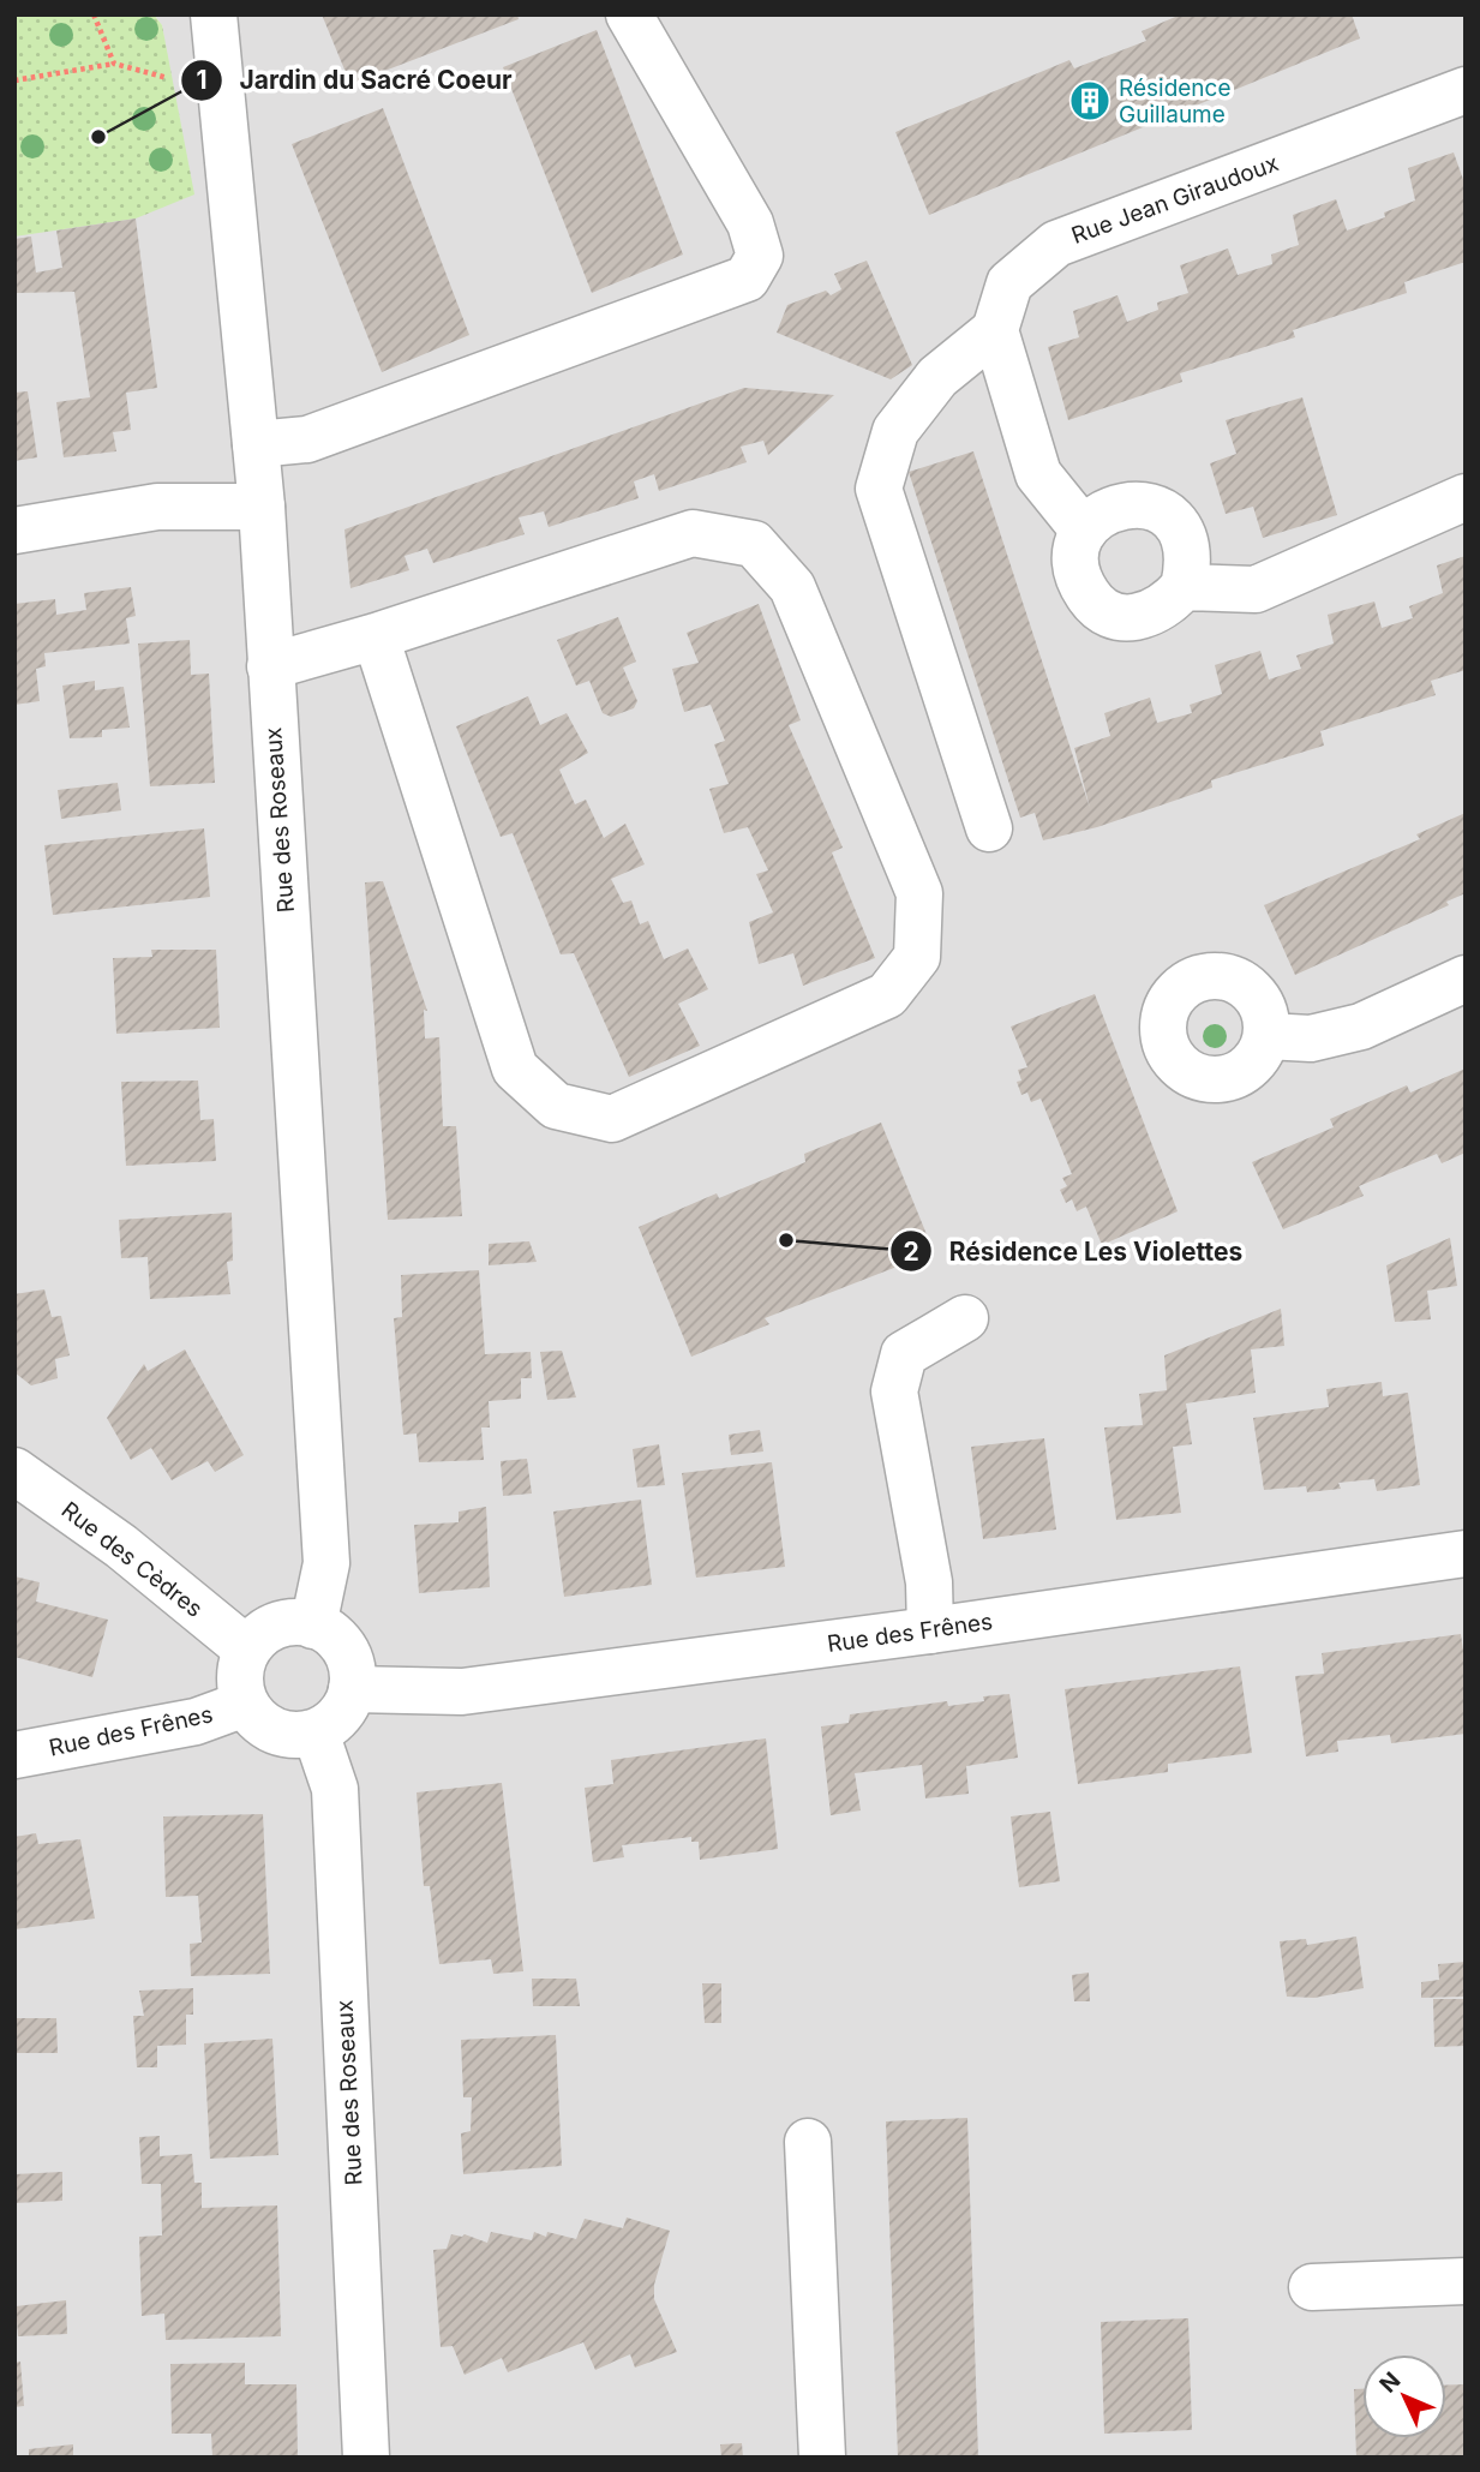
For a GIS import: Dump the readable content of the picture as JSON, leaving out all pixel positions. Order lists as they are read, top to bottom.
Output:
{
  "streets": {
    "street": [
      "Rue Jean Giraudoux",
      "Rue des Roseaux",
      "Rue des Cèdres",
      "Rue des Frênes"
    ]
  },
  "crossings": [
    ["Rue des Roseaux", "Rue des Cèdres"],
    ["Rue des Roseaux", "Rue des Frênes"],
    ["Rue des Cèdres", "Rue des Frênes"]
  ],
  "places": {
    "building": ["Résidence Guillaume"],
    "other": ["Jardin du Sacré Coeur", "Résidence Les Violettes"]
  },
  "north": "top left"
}
